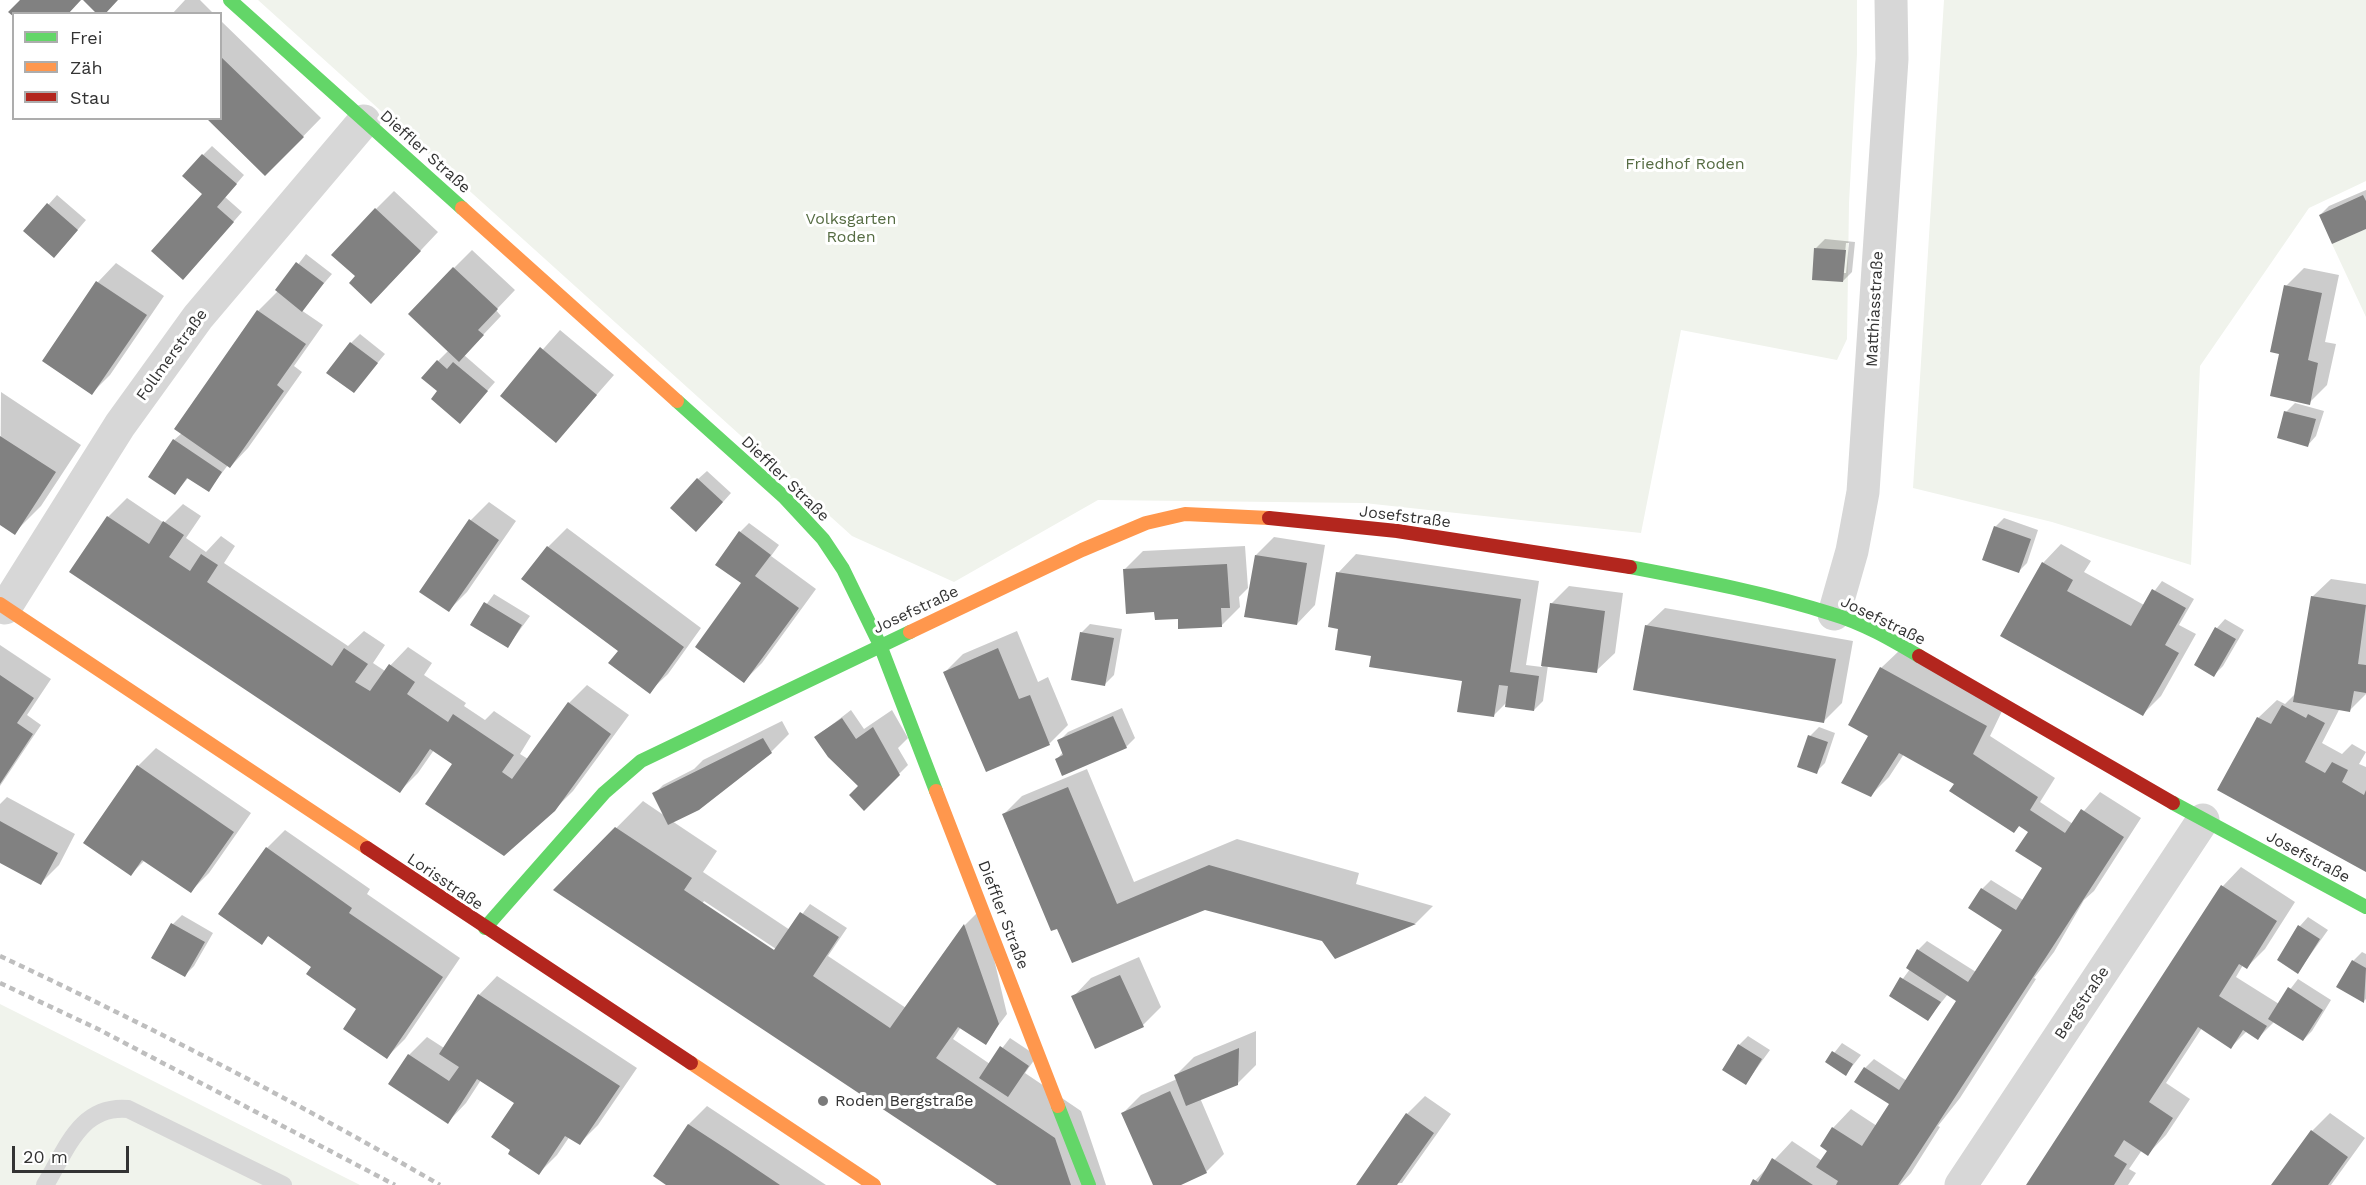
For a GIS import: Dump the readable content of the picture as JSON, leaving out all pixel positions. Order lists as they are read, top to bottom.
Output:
{
  "streets": {
    "street": [
      "Dieffler Straße",
      "Matthiasstraße",
      "Follmerstraße",
      "Josefstraße",
      "Lorisstraße",
      "Bergstraße"
    ]
  },
  "crossings": [
    ["Dieffler Straße", "Follmerstraße"],
    ["Dieffler Straße", "Josefstraße"],
    ["Matthiasstraße", "Josefstraße"],
    ["Follmerstraße", "Lorisstraße"],
    ["Josefstraße", "Lorisstraße"],
    ["Josefstraße", "Bergstraße"]
  ],
  "parks": ["Friedhof Roden", "Volksgarten Roden"],
  "places": ["Roden Bergstraße"],
  "legend": ["Frei", "Zäh", "Stau"],
  "scale_bar": "20 m"
}
